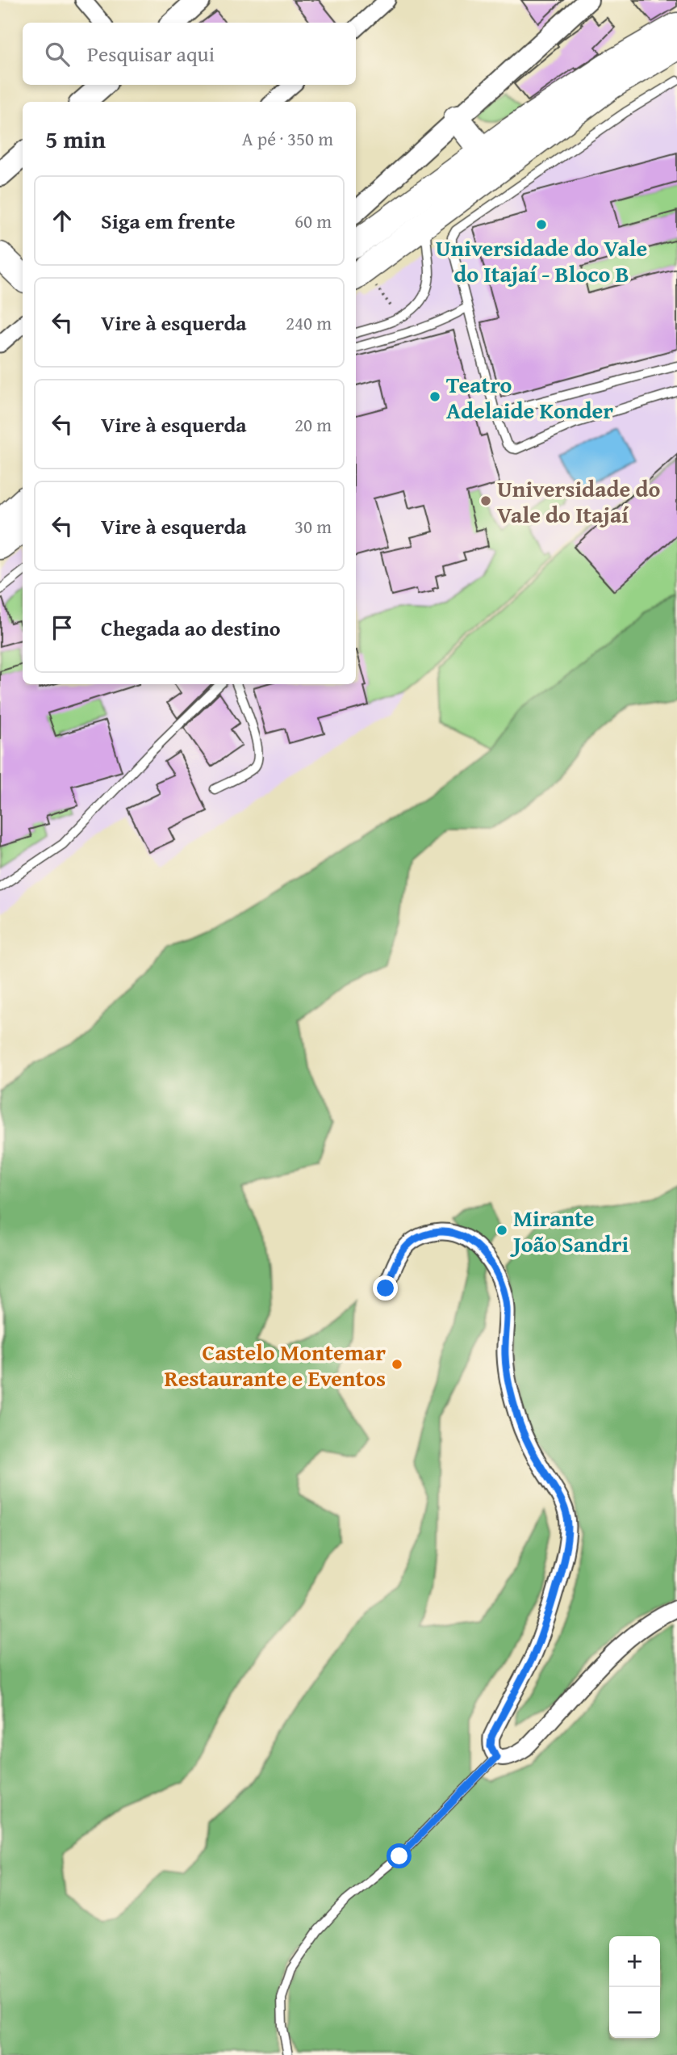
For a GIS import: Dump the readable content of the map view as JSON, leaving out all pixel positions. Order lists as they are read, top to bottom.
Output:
{
  "places": [
    "Universidade do Vale do Itajaí - Bloco B",
    "Teatro Adelaide Konder",
    "Universidade do Vale do Itajaí",
    "Mirante João Sandri",
    "Castelo Montemar Restaurante e Eventos"
  ],
  "page": {
    "search": "Pesquisar aqui",
    "heading": ["5 min", "A pé · 350 m"],
    "list": [
      ["Siga em frente", "60 m"],
      ["Vire à esquerda", "240 m"],
      ["Vire à esquerda", "20 m"],
      ["Vire à esquerda", "30 m"],
      "Chegada ao destino"
    ],
    "map_buttons": ["+", "−"]
  }
}
